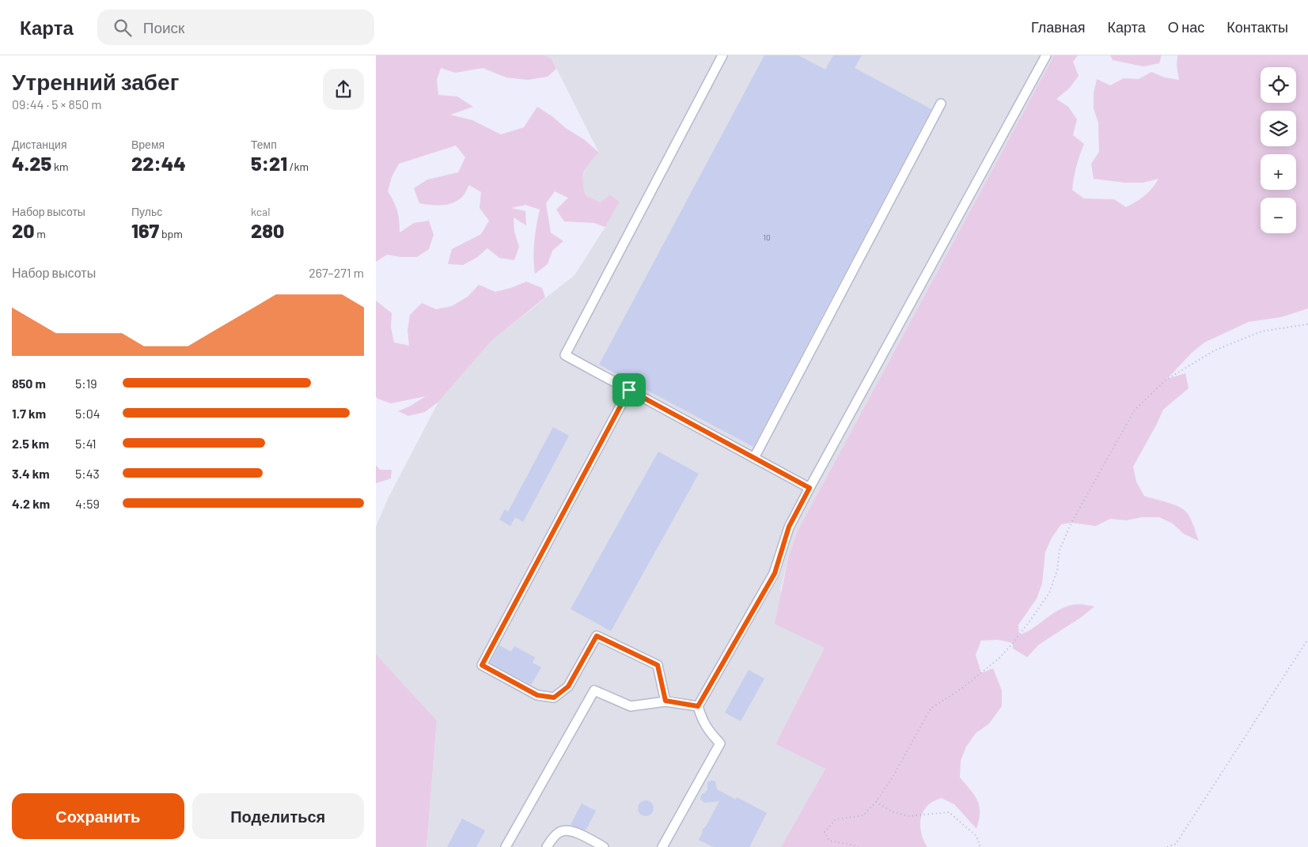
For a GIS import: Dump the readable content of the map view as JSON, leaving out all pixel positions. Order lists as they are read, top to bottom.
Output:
{
  "house_numbers": ["10"],
  "page": {
    "header": "Карта",
    "search": "Поиск",
    "nav": [
      "Главная",
      "Карта",
      "О нас",
      "Контакты"
    ],
    "heading": ["Утренний забег", "09:44 · 5 × 850 m"],
    "map_buttons": ["+", "−"],
    "stats": [
      ["Дистанция", "4.25 km"],
      ["Время", "22:44"],
      ["Темп", "5:21 /km"],
      ["Набор высоты", "20 m"],
      ["Пульс", "167 bpm"],
      ["kcal", "280"]
    ],
    "chart": ["Набор высоты", "267–271 m"],
    "list": [
      {
        "name": "850 m",
        "note": "5:19"
      },
      {
        "name": "1.7 km",
        "note": "5:04"
      },
      {
        "name": "2.5 km",
        "note": "5:41"
      },
      {
        "name": "3.4 km",
        "note": "5:43"
      },
      {
        "name": "4.2 km",
        "note": "4:59"
      }
    ],
    "buttons": ["Сохранить", "Поделиться"]
  }
}
